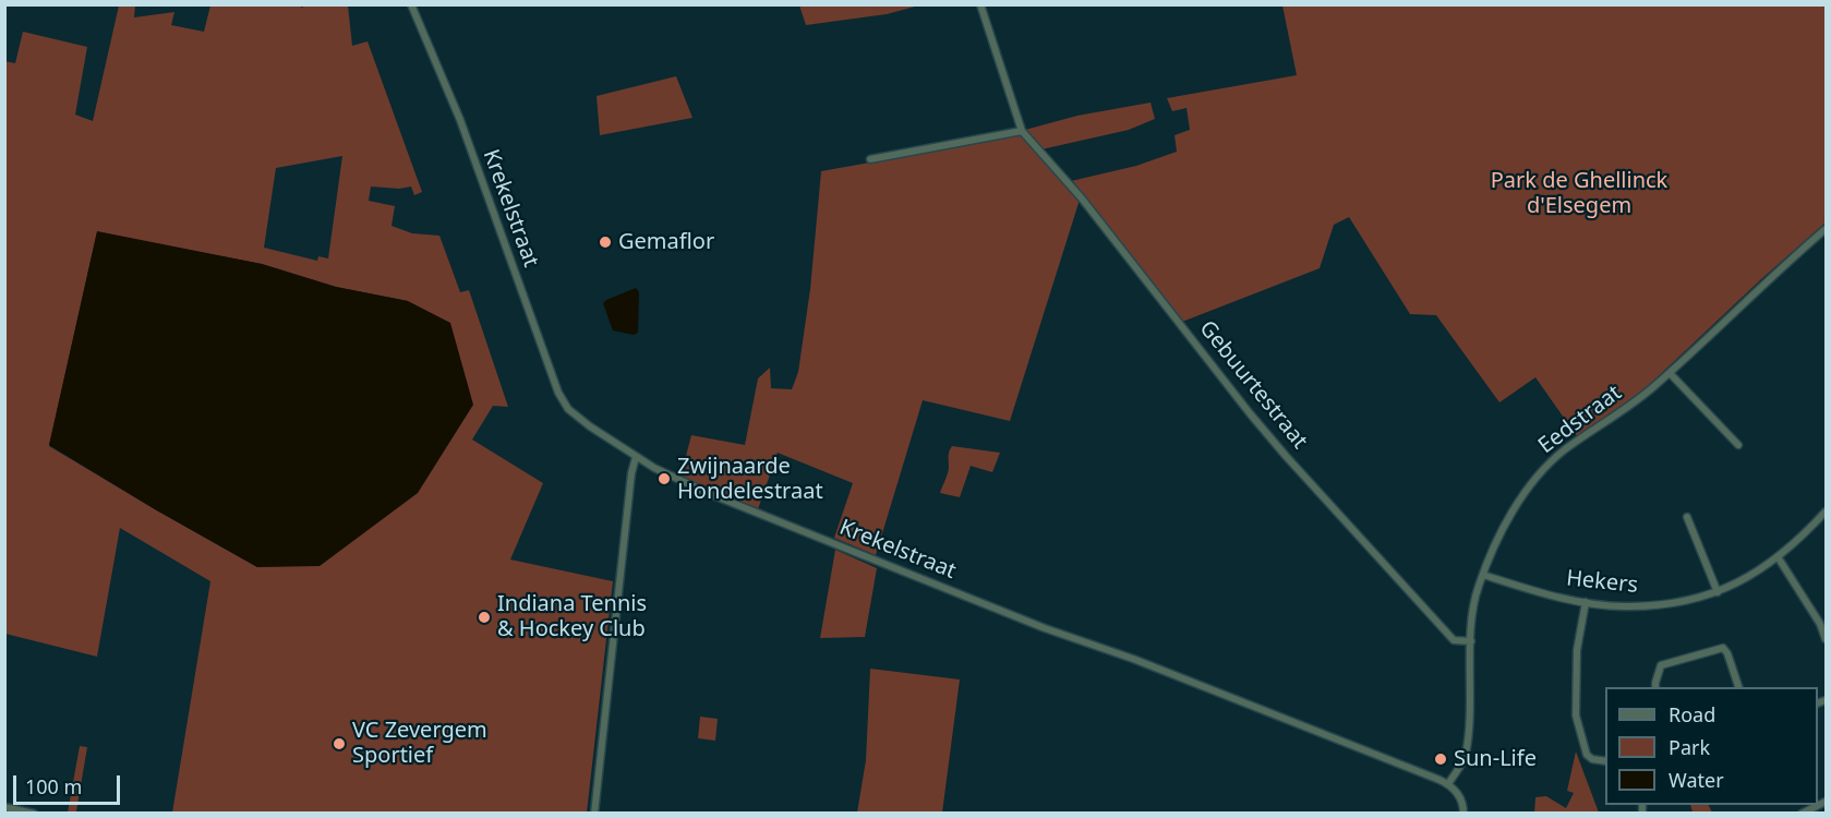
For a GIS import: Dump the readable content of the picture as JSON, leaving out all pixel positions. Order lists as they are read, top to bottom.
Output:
{
  "streets": {
    "street": [
      "Krekelstraat",
      "Gebuurtestraat",
      "Eedstraat",
      "Hekers"
    ]
  },
  "crossings": [
    ["Krekelstraat", "Eedstraat"],
    ["Gebuurtestraat", "Eedstraat"],
    ["Eedstraat", "Hekers"]
  ],
  "parks": ["Park de Ghellinck d'Elsegem"],
  "places": [
    "Gemaflor",
    "Zwijnaarde Hondelestraat",
    "Indiana Tennis & Hockey Club",
    "VC Zevergem Sportief",
    "Sun-Life"
  ],
  "legend": ["Road", "Park", "Water"],
  "scale_bar": "100 m"
}
